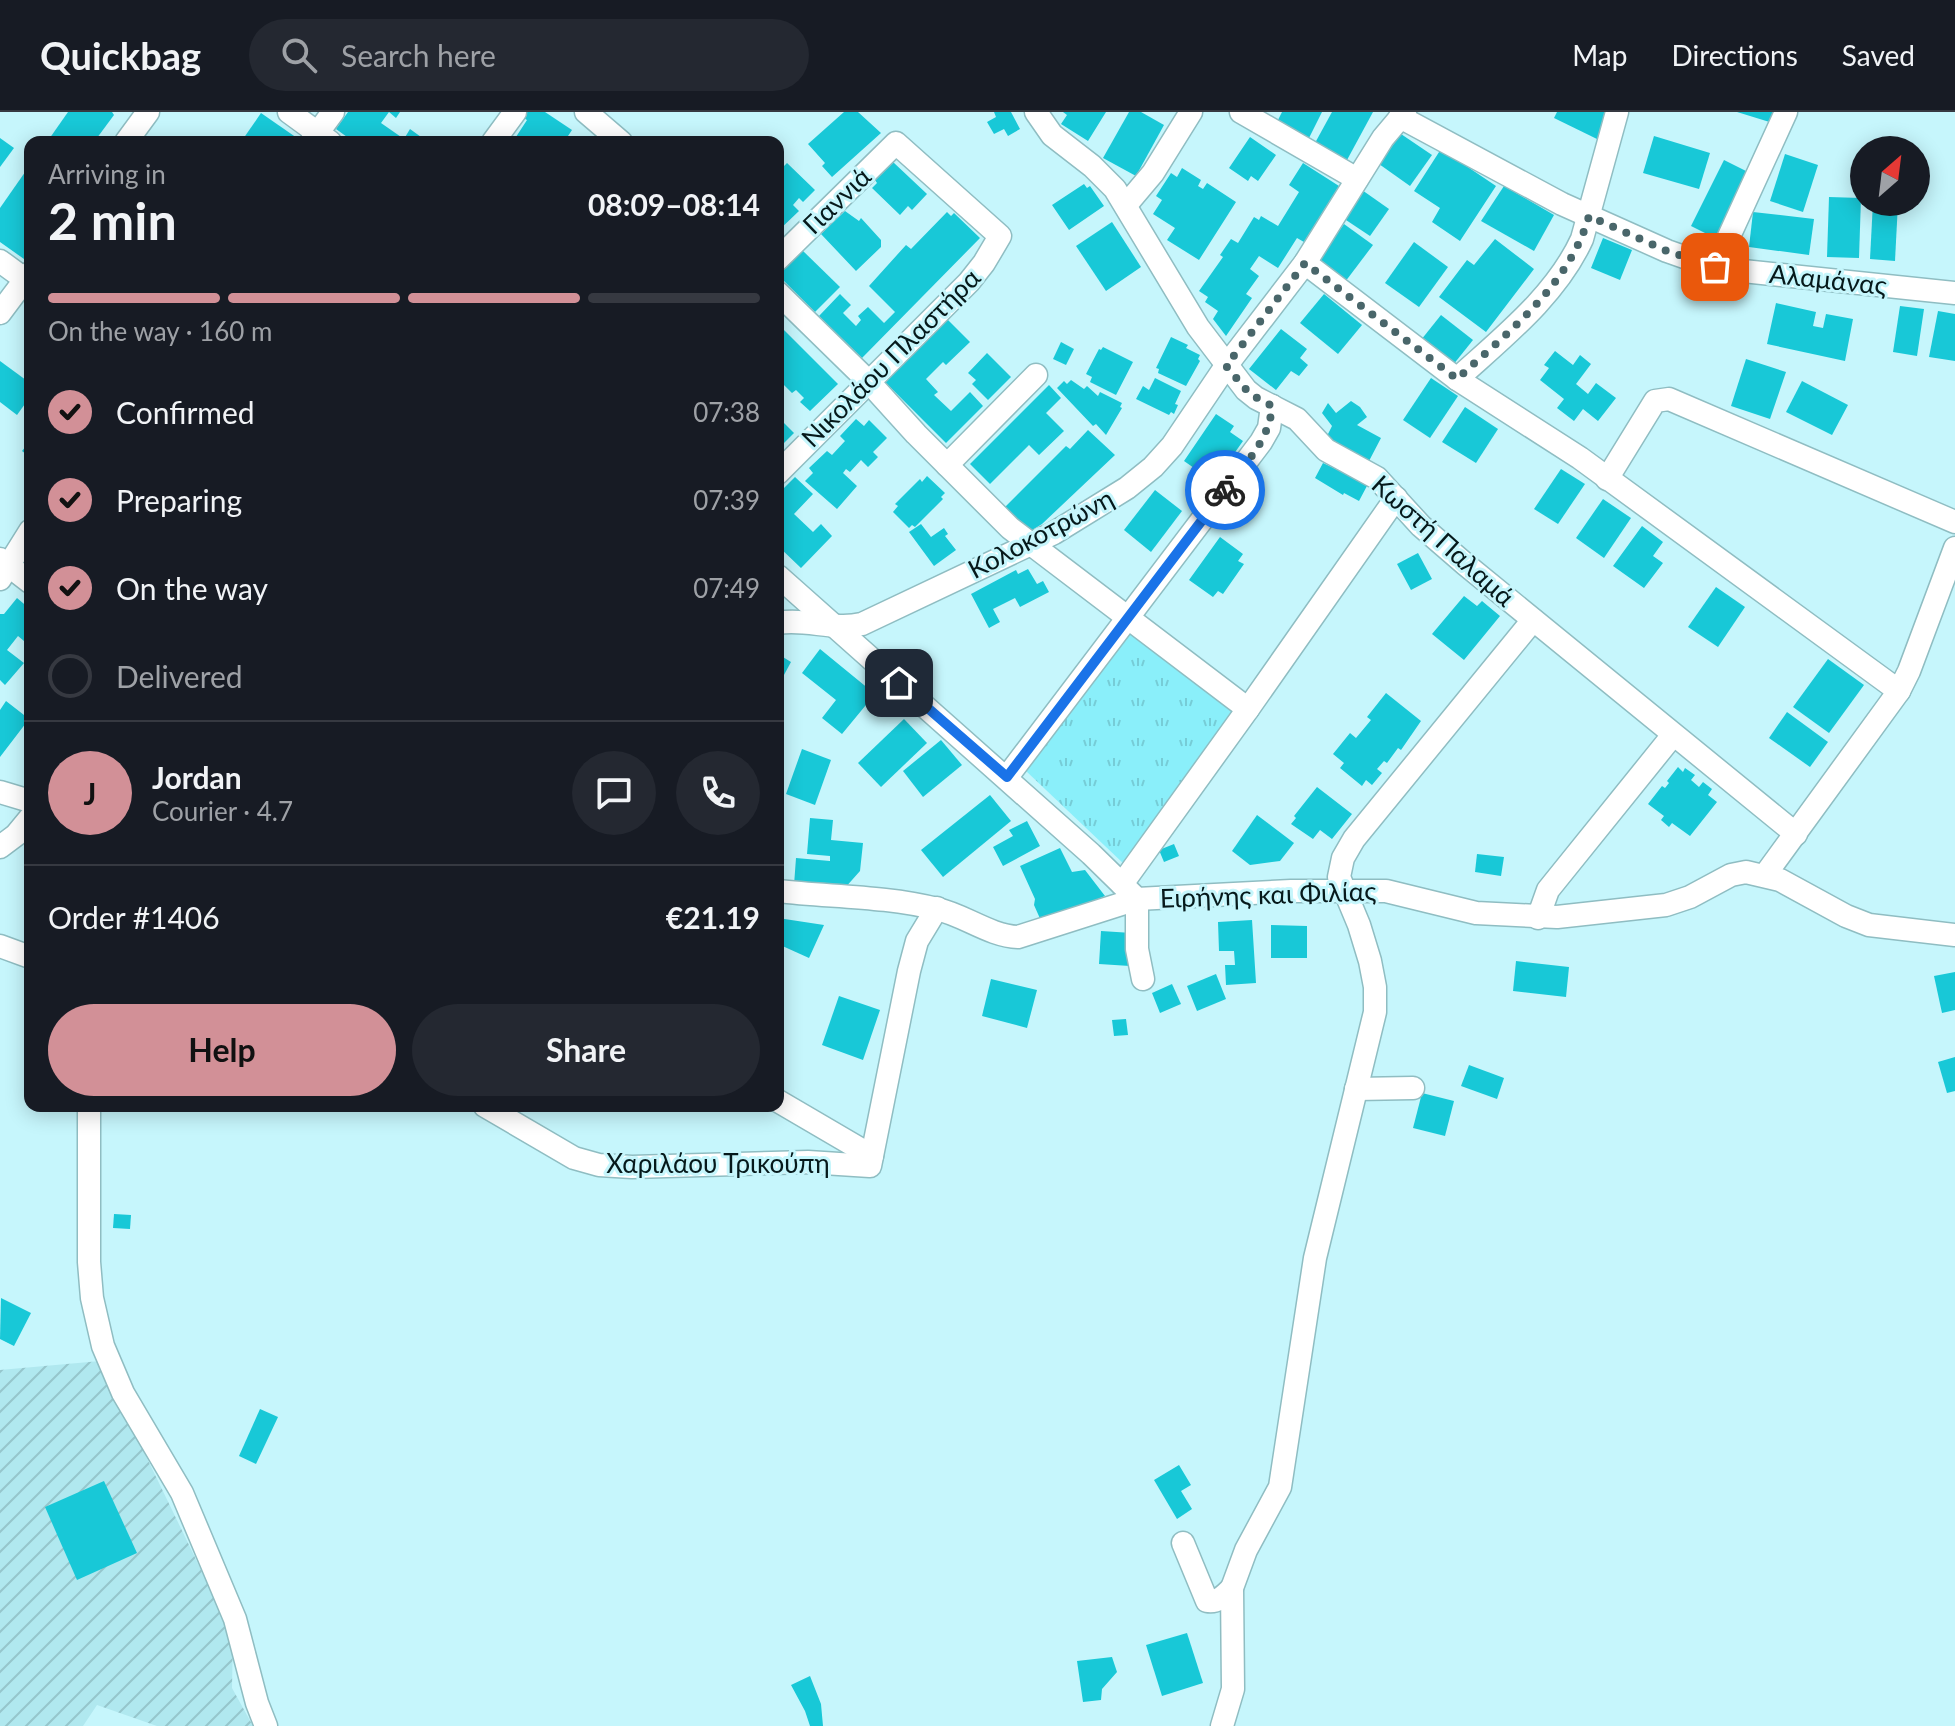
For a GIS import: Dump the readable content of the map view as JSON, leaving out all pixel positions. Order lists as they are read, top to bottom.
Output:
{
  "streets": {
    "street": [
      "Γιαννιά",
      "Αλαμάνας",
      "Νικολάου Πλαστήρα",
      "Κολοκοτρώνη",
      "Κωστή Παλαμά",
      "Ειρήνης και Φιλίας",
      "Χαριλάου Τρικούπη"
    ]
  },
  "crossings": [
    ["Γιαννιά", "Νικολάου Πλαστήρα"],
    ["Αλαμάνας", "Κολοκοτρώνη"],
    ["Κολοκοτρώνη", "Κωστή Παλαμά"],
    ["Κολοκοτρώνη", "Ειρήνης και Φιλίας"]
  ],
  "north": "top right",
  "page": {
    "header": "Quickbag",
    "search": "Search here",
    "nav": ["Map", "Directions", "Saved"],
    "heading": ["2 min", "Arriving in", "08:09–08:14"],
    "panel": [
      "Jordan",
      "Courier · 4.7",
      "Order #1406",
      "€21.19"
    ],
    "bar": "On the way · 160 m",
    "list": [
      ["Confirmed", "07:38"],
      ["Preparing", "07:39"],
      ["On the way", "07:49"],
      "Delivered"
    ],
    "round": "J",
    "buttons": ["Help", "Share"]
  }
}
